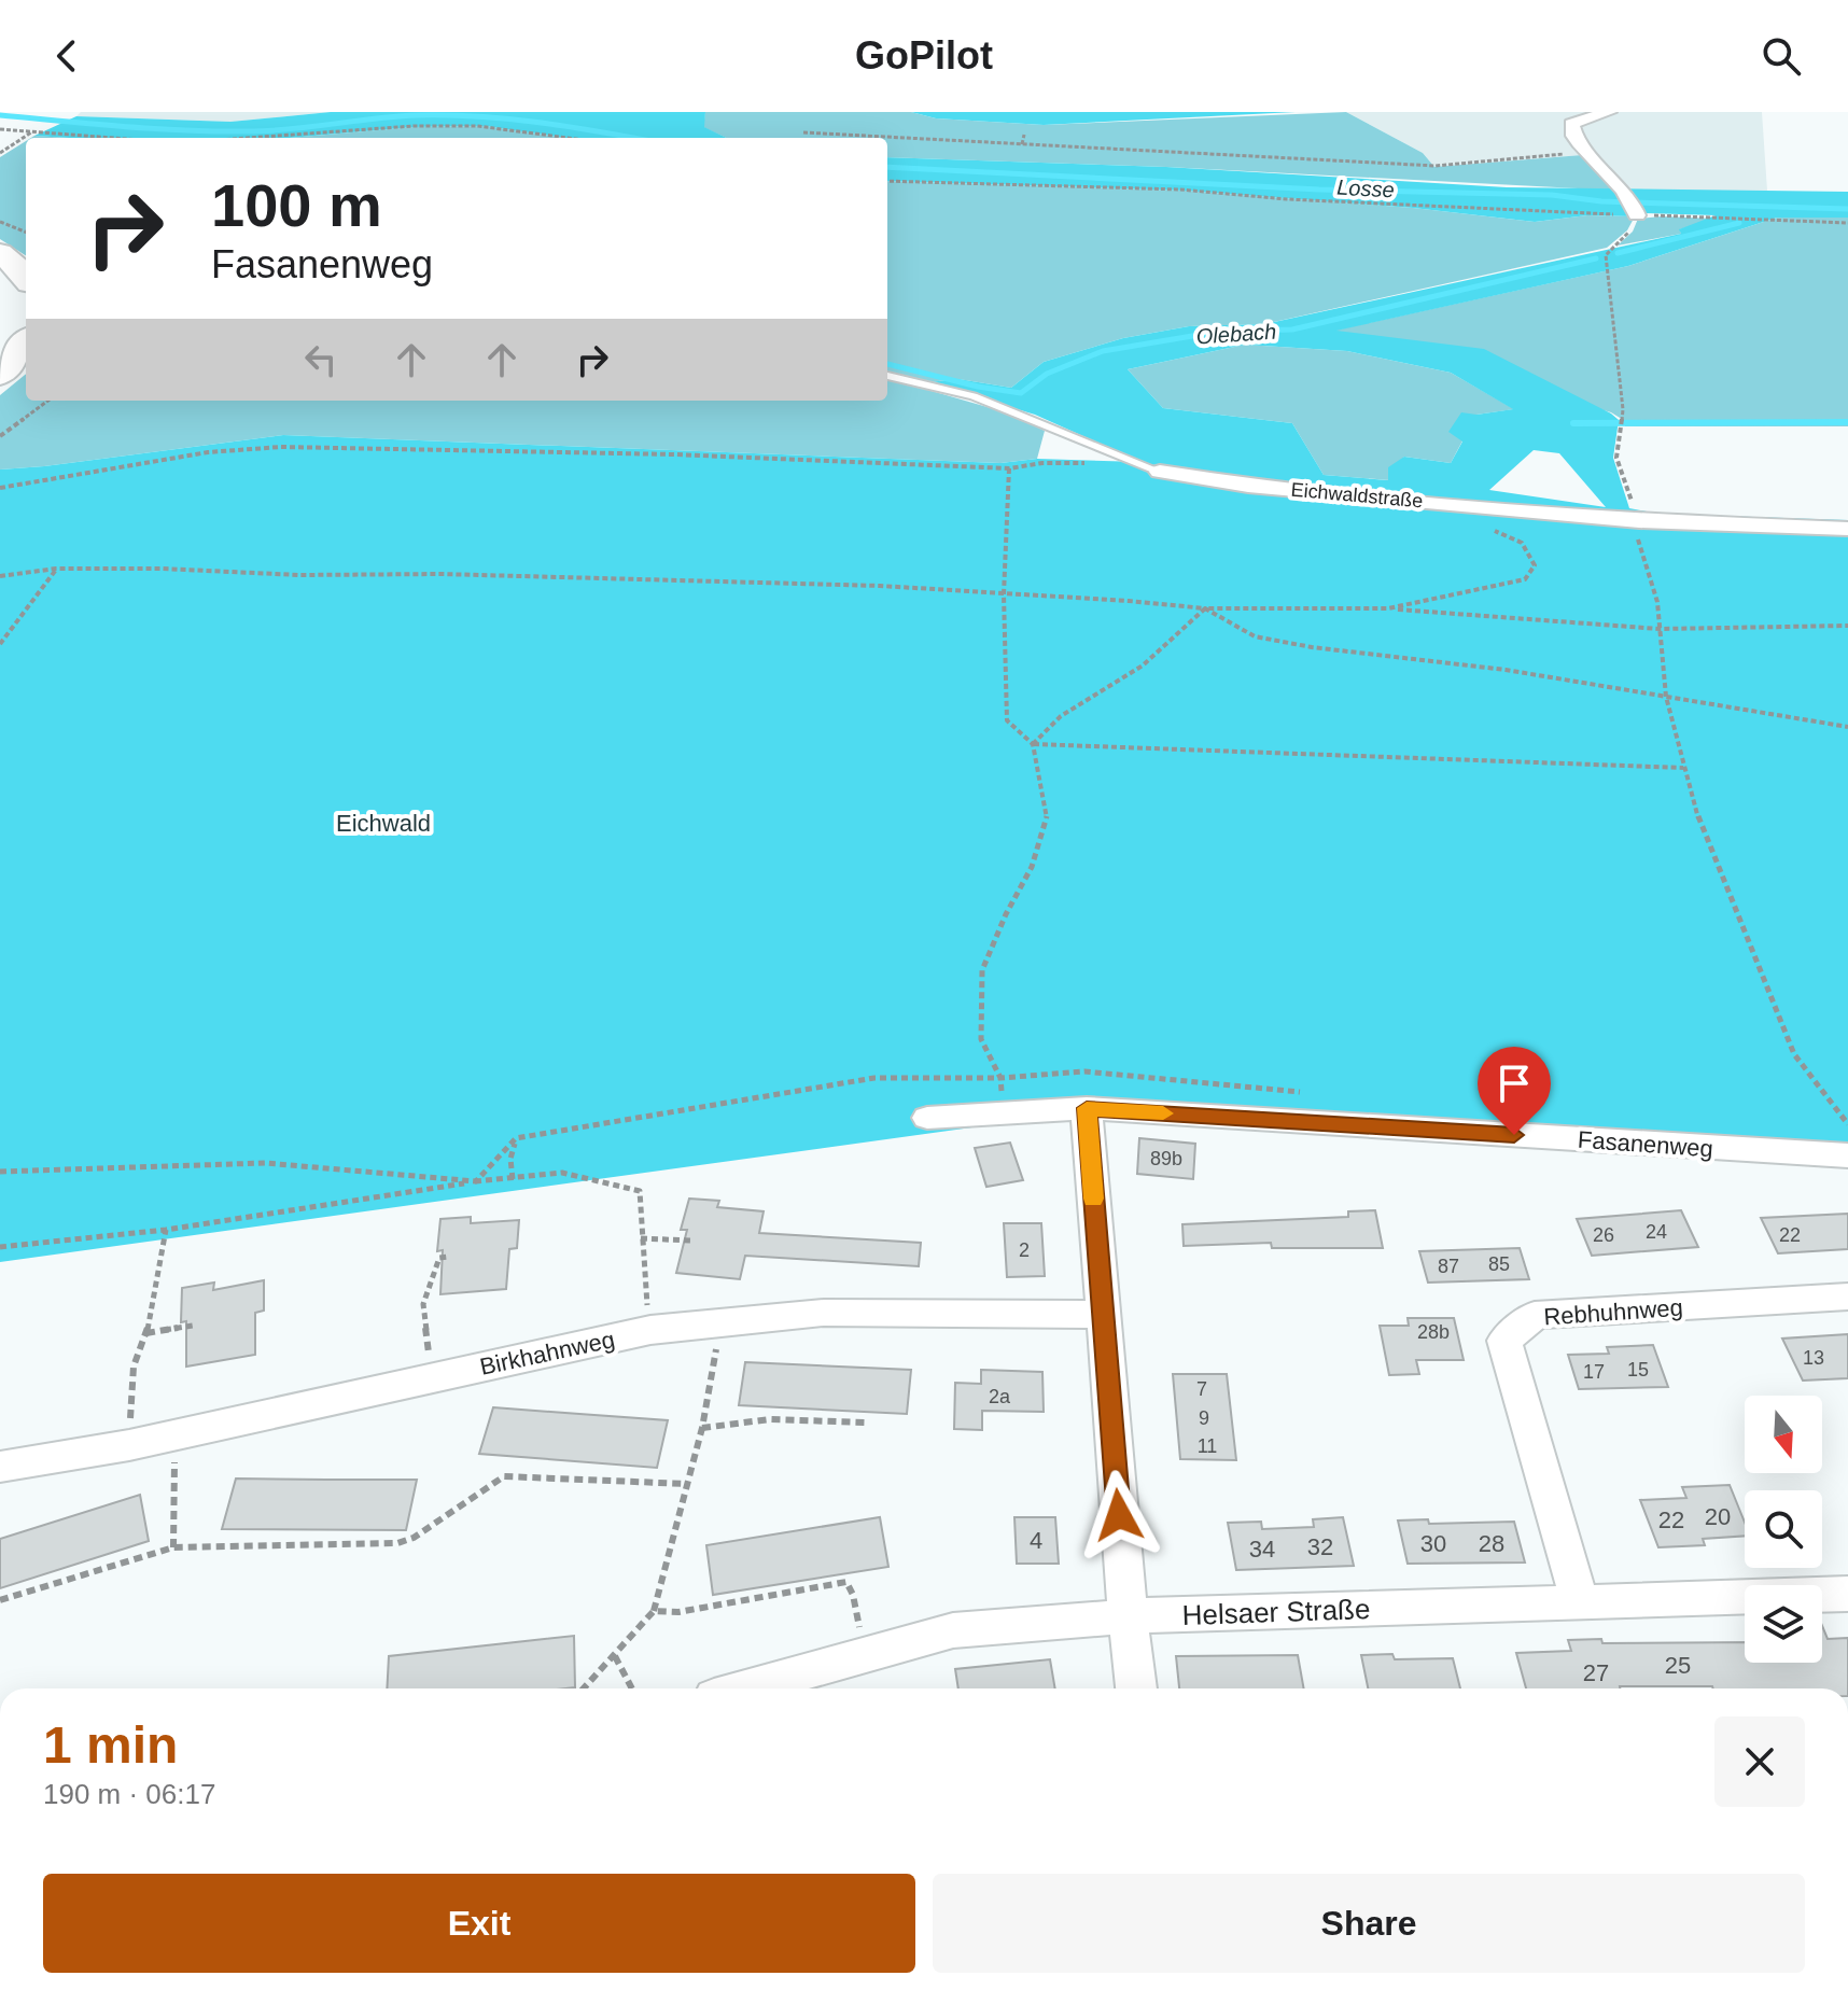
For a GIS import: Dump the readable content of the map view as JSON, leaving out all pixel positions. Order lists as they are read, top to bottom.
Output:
{
  "streets": {
    "street": [
      "Eichwaldstraße",
      "Fasanenweg",
      "Rebhuhnweg",
      "Birkhahnweg",
      "Helsaer Straße"
    ]
  },
  "crossings": [
    ["Rebhuhnweg", "Helsaer Straße"]
  ],
  "water": ["Losse", "Olebach"],
  "parks": ["Eichwald"],
  "house_numbers": [
    "89b",
    "24",
    "26",
    "22",
    "2",
    "85",
    "87",
    "28b",
    "13",
    "15",
    "17",
    "7",
    "2a",
    "9",
    "11",
    "20",
    "22",
    "4",
    "30",
    "28",
    "32",
    "34",
    "25",
    "27"
  ],
  "north": "bottom",
  "page": {
    "header": "GoPilot",
    "turn": ["100 m", "Fasanenweg"],
    "heading": ["1 min", "190 m · 06:17"],
    "buttons": ["Exit", "Share"]
  }
}
